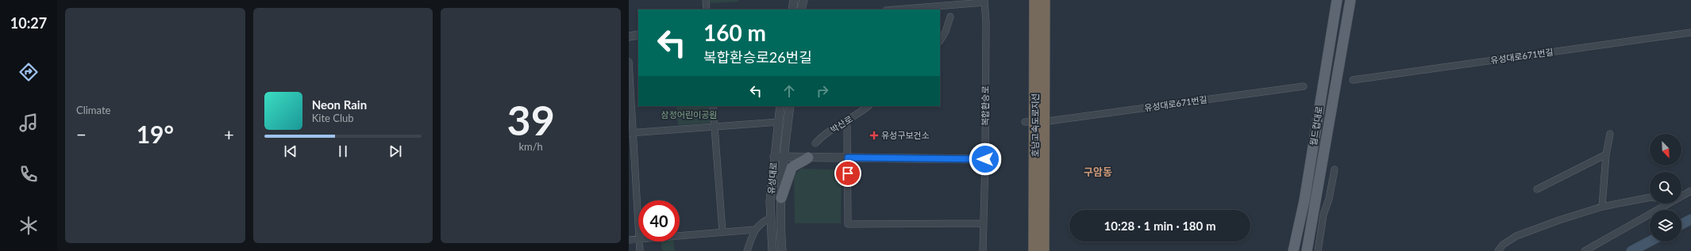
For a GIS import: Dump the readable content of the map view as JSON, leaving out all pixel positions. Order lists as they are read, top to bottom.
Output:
{
  "streets": {
    "highway": ["호남고속도로지선"],
    "main road": ["월드컵대로"],
    "street": [
      "유성대로671번길",
      "복합환승로",
      "박산로",
      "유성대로"
    ]
  },
  "districts": ["구암동"],
  "parks": ["삼정어린이공원"],
  "places": {
    "health": ["유성구보건소"]
  },
  "north": "bottom right",
  "page": {
    "tabs": "10:27",
    "tile": [
      "Climate",
      ["39", "km/h"]
    ],
    "turn": ["160 m", "복합환승로26번길"],
    "song": ["Neon Rain", "Kite Club"],
    "heat": ["−", "19°", "+"],
    "limit": "40",
    "trip": "10:28 · 1 min · 180 m"
  }
}
